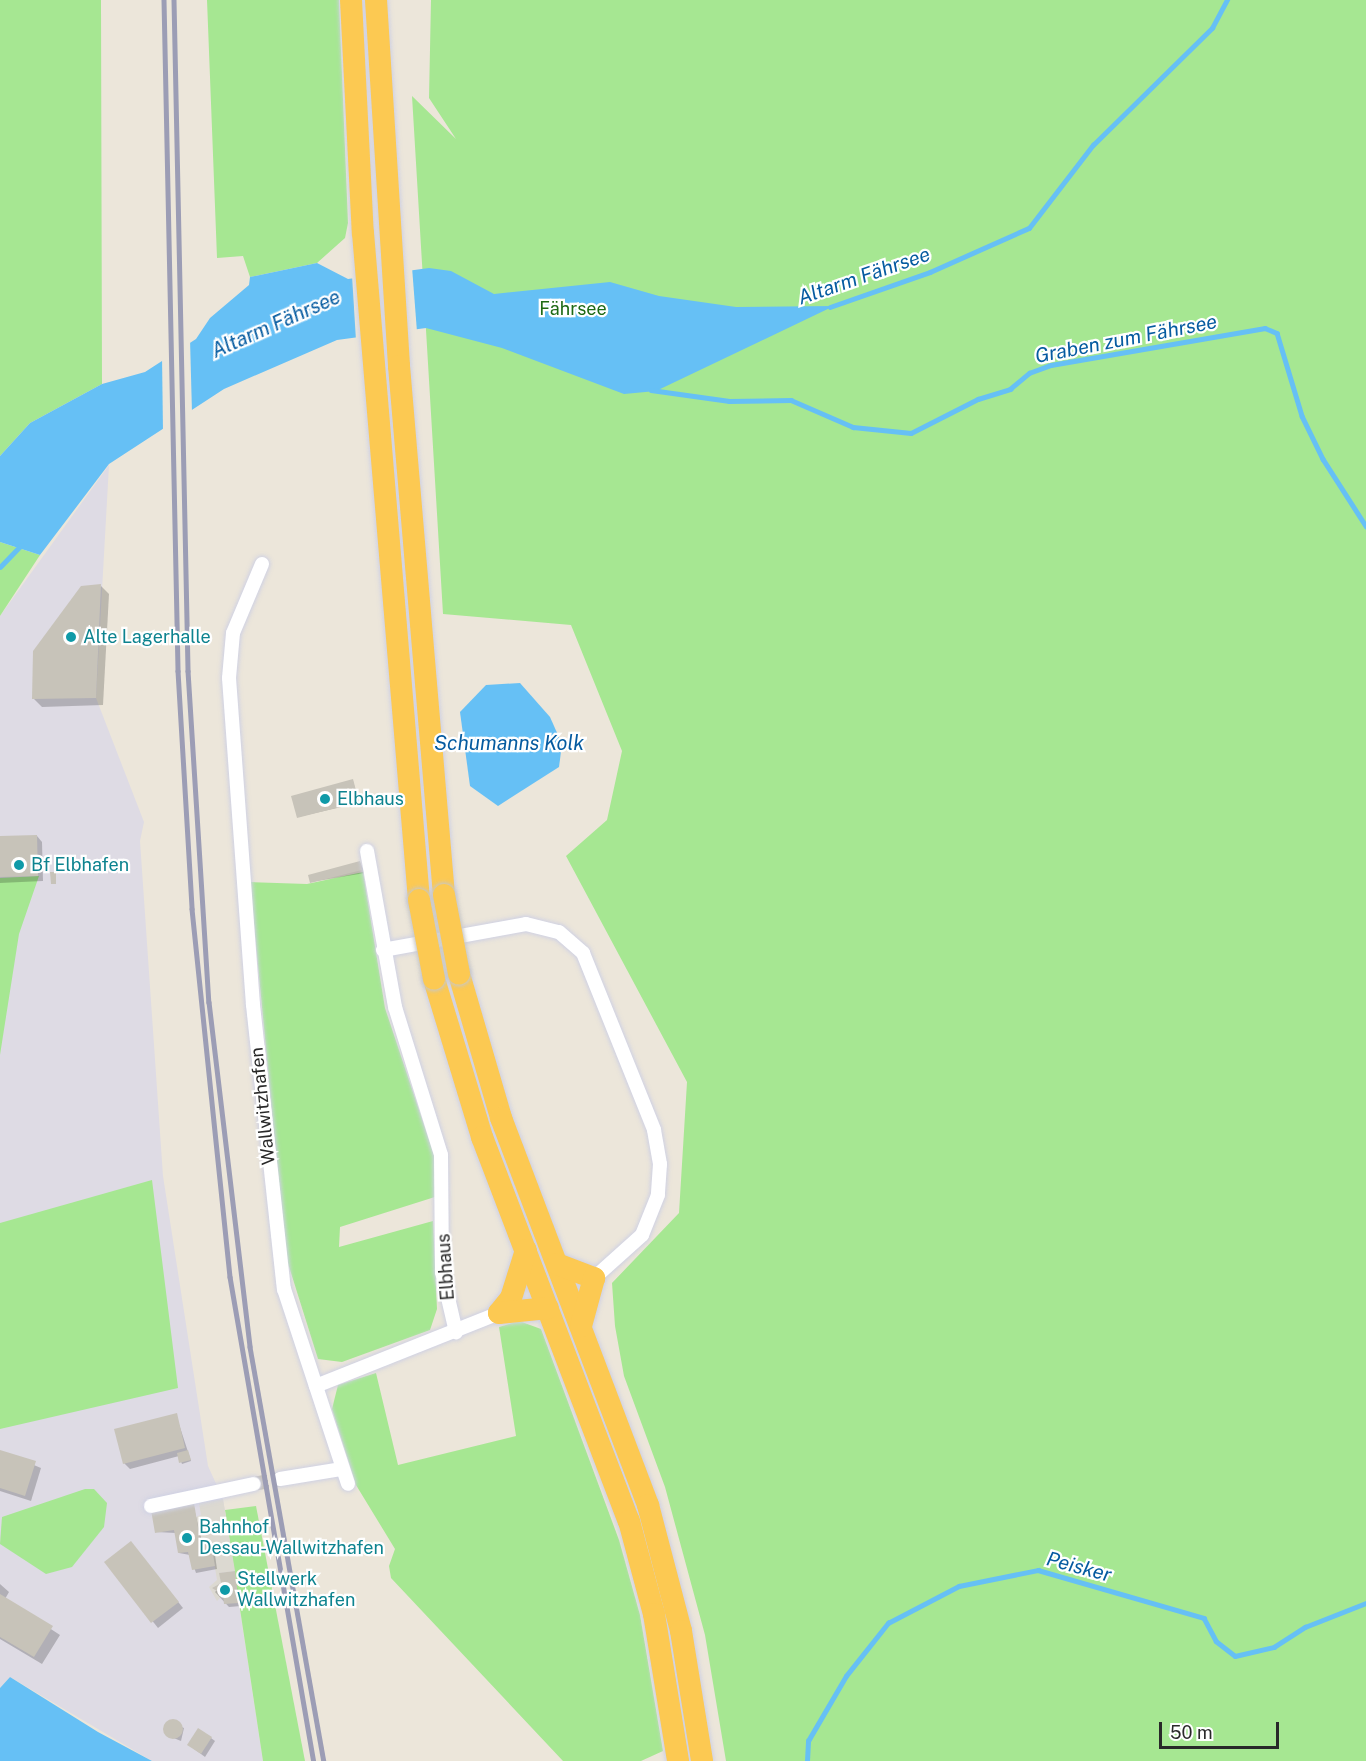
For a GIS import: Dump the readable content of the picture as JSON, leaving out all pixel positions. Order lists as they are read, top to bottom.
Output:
{
  "streets": {
    "street": ["Wallwitzhafen", "Elbhaus"]
  },
  "water": [
    "Altarm Fährsee",
    "Graben zum Fährsee",
    "Schumanns Kolk",
    "Peisker"
  ],
  "parks": ["Fährsee"],
  "places": [
    "Alte Lagerhalle",
    "Elbhaus",
    "Bf Elbhafen",
    "Bahnhof Dessau-Wallwitzhafen",
    "Stellwerk Wallwitzhafen"
  ],
  "scale_bar": "50 m"
}
